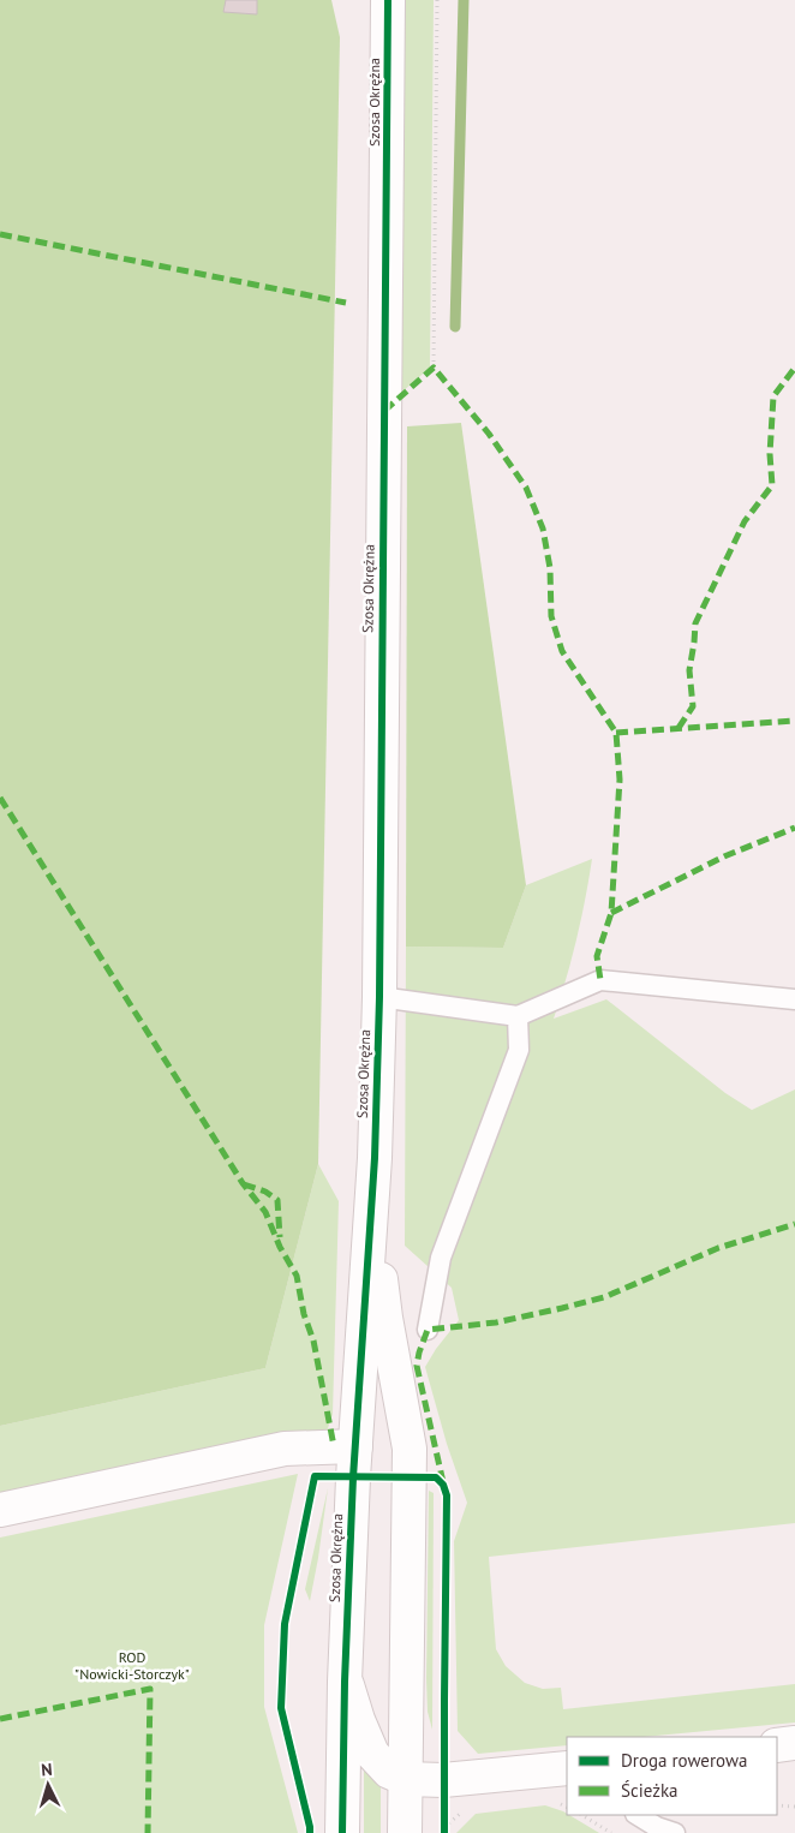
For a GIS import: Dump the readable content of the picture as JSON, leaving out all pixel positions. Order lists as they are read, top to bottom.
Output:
{
  "streets": {
    "street": ["Szosa Okrężna"]
  },
  "parks": ["ROD \"Nowicki-Storczyk\""],
  "legend": ["Droga rowerowa", "Ścieżka"],
  "north": "top"
}
